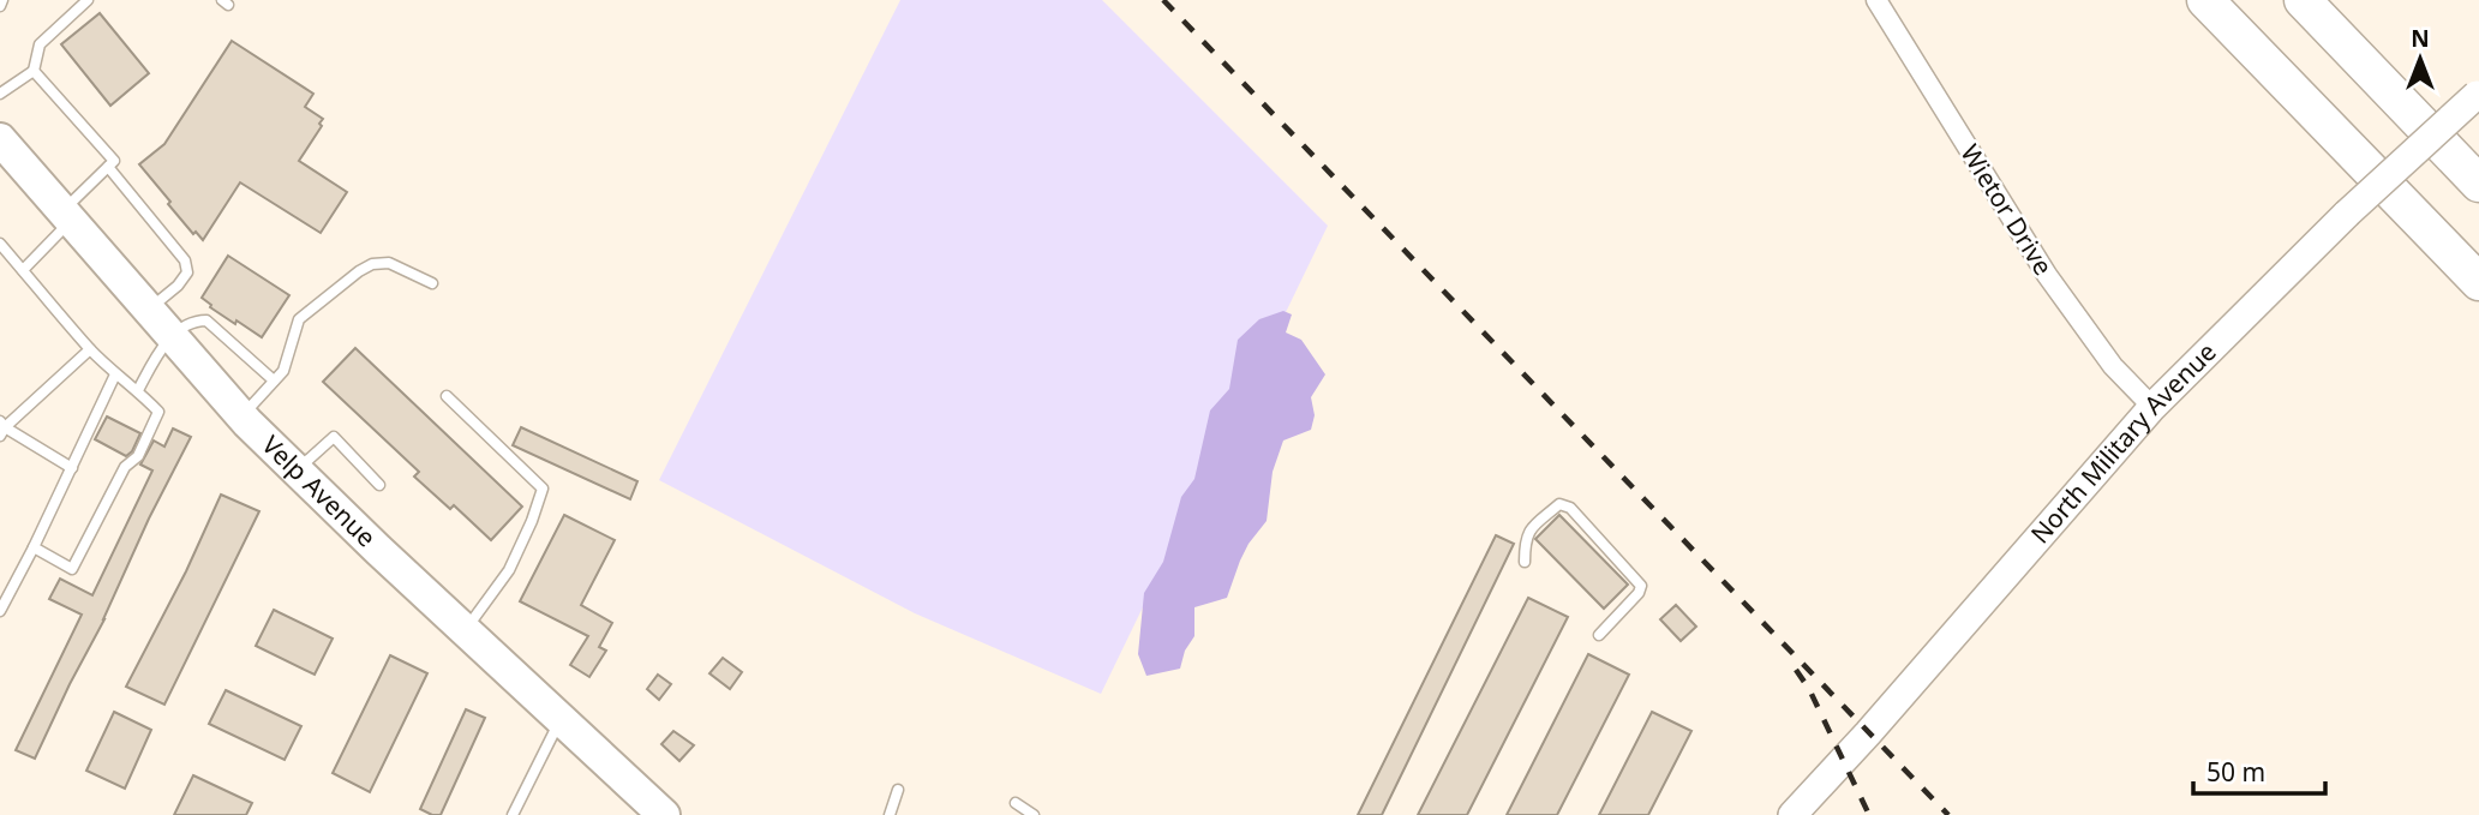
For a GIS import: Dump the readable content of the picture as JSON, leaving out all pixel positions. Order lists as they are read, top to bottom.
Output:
{
  "streets": {
    "main road": ["Velp Avenue"],
    "street": ["Wietor Drive", "North Military Avenue"]
  },
  "crossings": [
    ["Wietor Drive", "North Military Avenue"]
  ],
  "scale_bar": "50 m",
  "north": "top"
}
